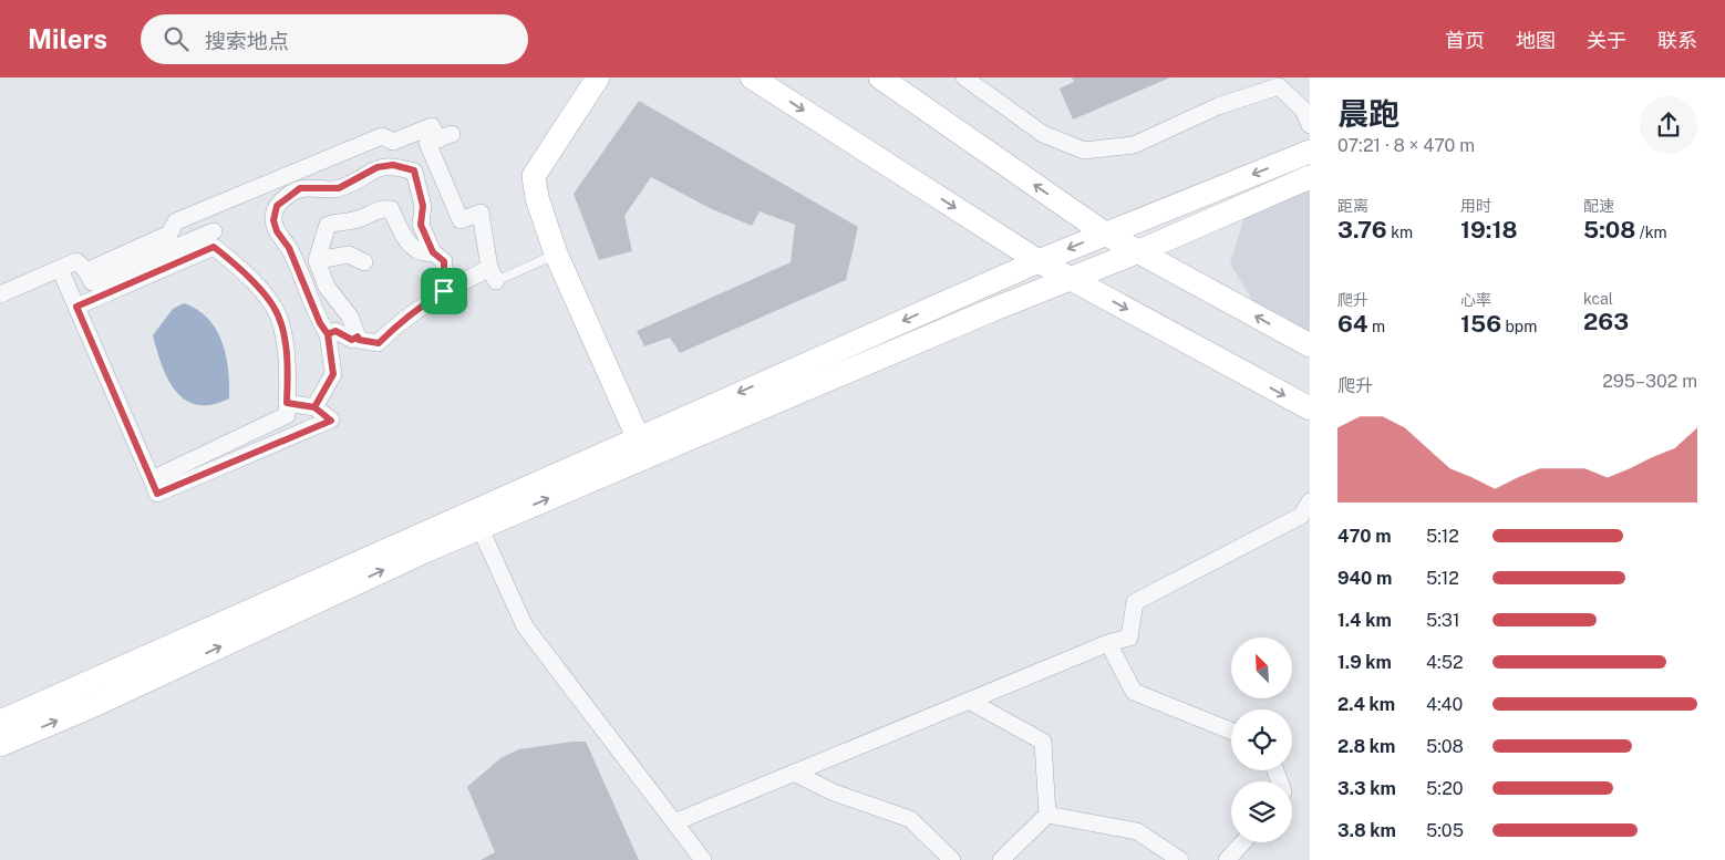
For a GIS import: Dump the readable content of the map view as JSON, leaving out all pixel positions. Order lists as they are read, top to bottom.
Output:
{
  "north": "top left",
  "page": {
    "header": "Milers",
    "search": "搜索地点",
    "nav": [
      "首页",
      "地图",
      "关于",
      "联系"
    ],
    "heading": ["晨跑", "07:21 · 8 × 470 m"],
    "stats": [
      ["距离", "3.76 km"],
      ["用时", "19:18"],
      ["配速", "5:08 /km"],
      ["爬升", "64 m"],
      ["心率", "156 bpm"],
      ["kcal", "263"]
    ],
    "chart": ["爬升", "295–302 m"],
    "list": [
      {
        "name": "470 m",
        "note": "5:12"
      },
      {
        "name": "940 m",
        "note": "5:12"
      },
      {
        "name": "1.4 km",
        "note": "5:31"
      },
      {
        "name": "1.9 km",
        "note": "4:52"
      },
      {
        "name": "2.4 km",
        "note": "4:40"
      },
      {
        "name": "2.8 km",
        "note": "5:08"
      },
      {
        "name": "3.3 km",
        "note": "5:20"
      },
      {
        "name": "3.8 km",
        "note": "5:05"
      }
    ]
  }
}
